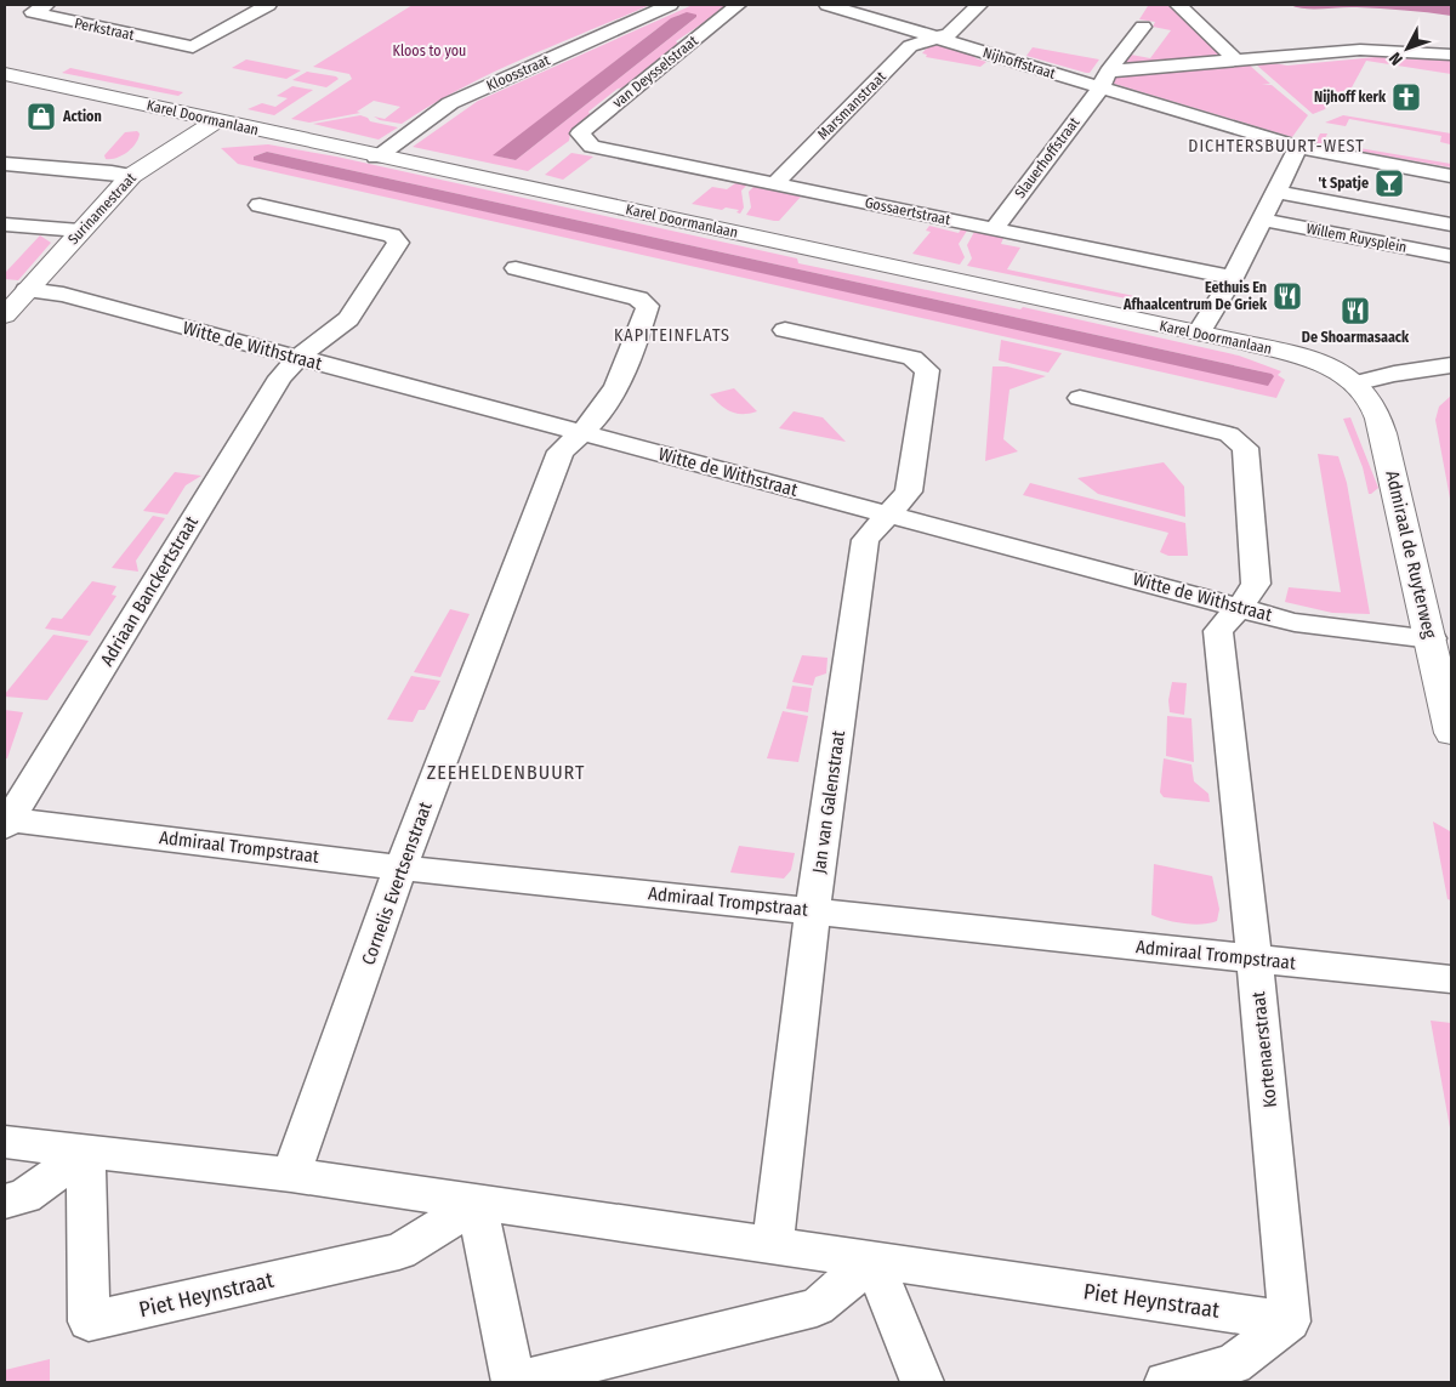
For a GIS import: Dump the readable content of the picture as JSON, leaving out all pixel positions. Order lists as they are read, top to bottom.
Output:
{
  "streets": {
    "street": [
      "Perkstraat",
      "Nijhoffstraat",
      "van Deysselstraat",
      "Kloosstraat",
      "Marsmanstraat",
      "Karel Doormanlaan",
      "Slauerhoffstraat",
      "Surinamestraat",
      "Gossaertstraat",
      "Willem Ruysplein",
      "Witte de Withstraat",
      "Admiraal de Ruyterweg",
      "Adriaan Banckertstraat",
      "Jan van Galenstraat",
      "Admiraal Trompstraat",
      "Cornelis Evertsenstraat",
      "Kortenaerstraat",
      "Piet Heynstraat"
    ]
  },
  "crossings": [
    ["Nijhoffstraat", "Marsmanstraat"],
    ["Nijhoffstraat", "Slauerhoffstraat"],
    ["van Deysselstraat", "Gossaertstraat"],
    ["Kloosstraat", "Karel Doormanlaan"],
    ["Marsmanstraat", "Gossaertstraat"],
    ["Karel Doormanlaan", "Surinamestraat"],
    ["Karel Doormanlaan", "Admiraal de Ruyterweg"],
    ["Slauerhoffstraat", "Gossaertstraat"],
    ["Surinamestraat", "Witte de Withstraat"],
    ["Witte de Withstraat", "Admiraal de Ruyterweg"],
    ["Witte de Withstraat", "Adriaan Banckertstraat"],
    ["Witte de Withstraat", "Jan van Galenstraat"],
    ["Witte de Withstraat", "Cornelis Evertsenstraat"],
    ["Witte de Withstraat", "Kortenaerstraat"],
    ["Adriaan Banckertstraat", "Admiraal Trompstraat"],
    ["Jan van Galenstraat", "Admiraal Trompstraat"],
    ["Jan van Galenstraat", "Piet Heynstraat"],
    ["Admiraal Trompstraat", "Cornelis Evertsenstraat"],
    ["Admiraal Trompstraat", "Kortenaerstraat"],
    ["Cornelis Evertsenstraat", "Piet Heynstraat"],
    ["Kortenaerstraat", "Piet Heynstraat"]
  ],
  "districts": ["DICHTERSBUURT-WEST", "KAPITEINFLATS", "ZEEHELDENBUURT"],
  "parks": ["Kloos to you"],
  "places": {
    "church": ["Nijhoff kerk"],
    "shop": ["Action"],
    "bar": ["'t Spatje"],
    "restaurant": ["Eethuis En Afhaalcentrum De Griek", "De Shoarmasaack"]
  },
  "north": "bottom left"
}
